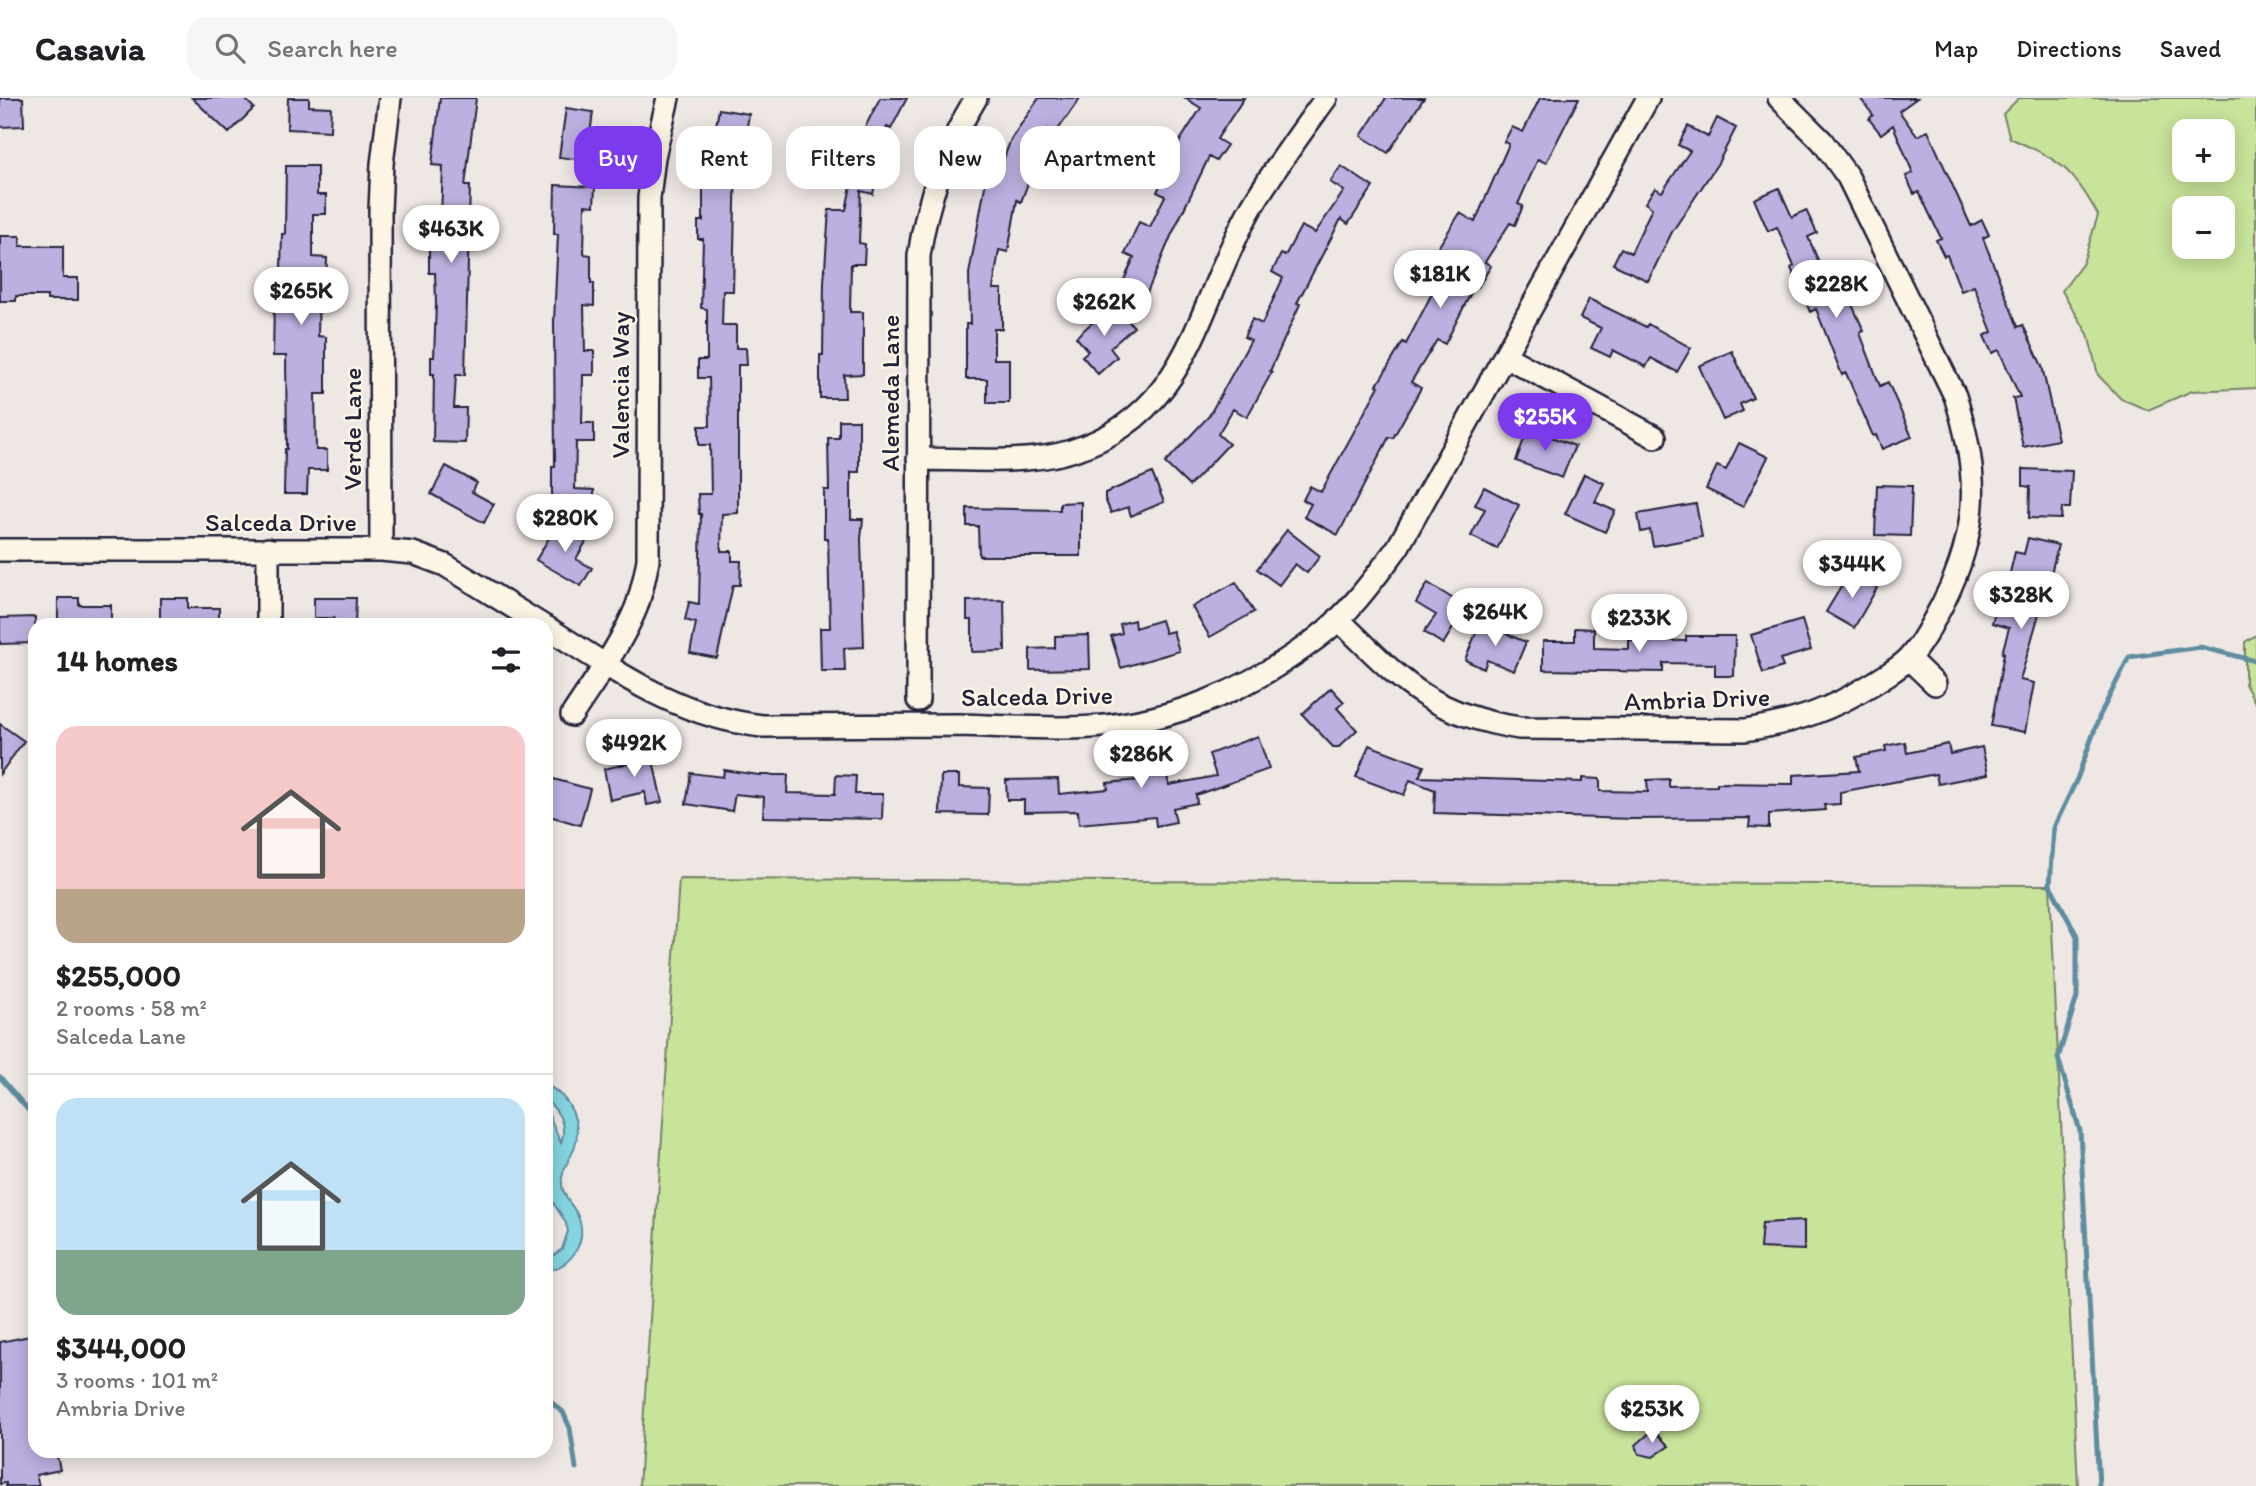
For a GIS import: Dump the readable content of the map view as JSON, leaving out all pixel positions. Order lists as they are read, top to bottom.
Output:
{
  "streets": {
    "street": [
      "Valencia Way",
      "Alemeda Lane",
      "Verde Lane",
      "Salceda Drive",
      "Ambria Drive"
    ]
  },
  "crossings": [
    ["Valencia Way", "Salceda Drive"],
    ["Verde Lane", "Salceda Drive"],
    ["Salceda Drive", "Ambria Drive"]
  ],
  "page": {
    "header": "Casavia",
    "search": "Search here",
    "nav": ["Map", "Directions", "Saved"],
    "map_buttons": ["+", "−"],
    "chip": [
      "Buy",
      "Rent",
      "Filters",
      "New",
      "Apartment"
    ],
    "price": [
      "$463K",
      "$181K",
      "$228K",
      "$265K",
      "$262K",
      "$255K",
      "$280K",
      "$344K",
      "$328K",
      "$264K",
      "$233K",
      "$492K",
      "$286K",
      "$253K"
    ],
    "heading": "14 homes",
    "list": [
      {
        "name": "$255,000",
        "note": "2 rooms · 58 m² · Salceda Lane"
      },
      {
        "name": "$344,000",
        "note": "3 rooms · 101 m² · Ambria Drive"
      }
    ]
  }
}
